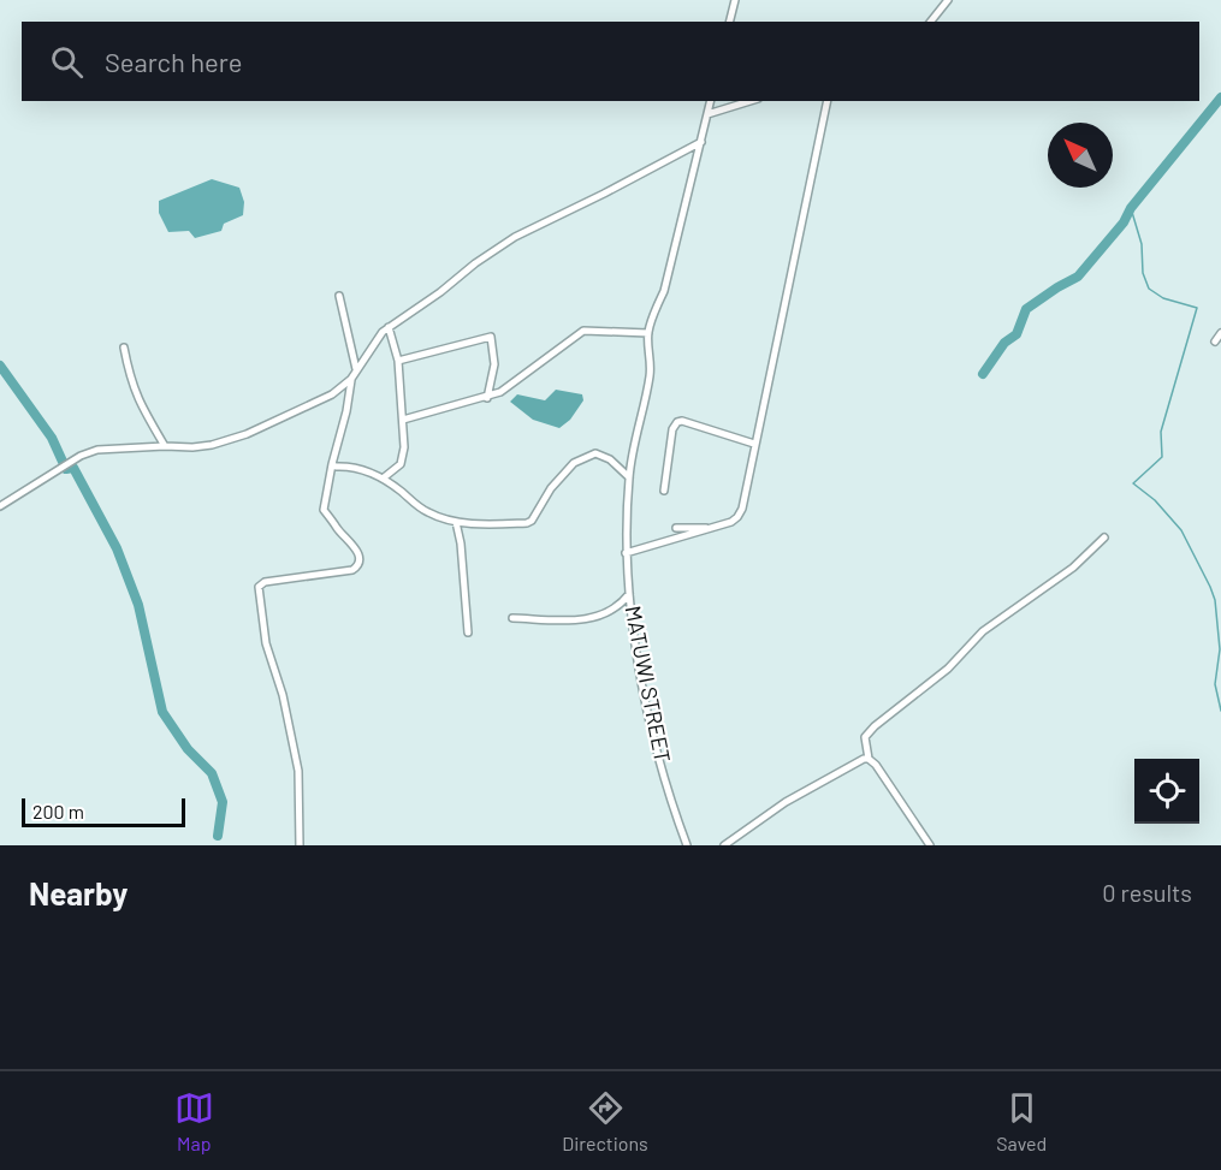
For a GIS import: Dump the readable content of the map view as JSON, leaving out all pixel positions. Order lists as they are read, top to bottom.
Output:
{
  "streets": {
    "street": ["MATUWI STREET"]
  },
  "scale_bar": "200 m",
  "north": "top left",
  "page": {
    "search": "Search here",
    "scale": "200 m",
    "heading": ["Nearby", "0 results"],
    "nav": ["Map", "Directions", "Saved"]
  }
}
